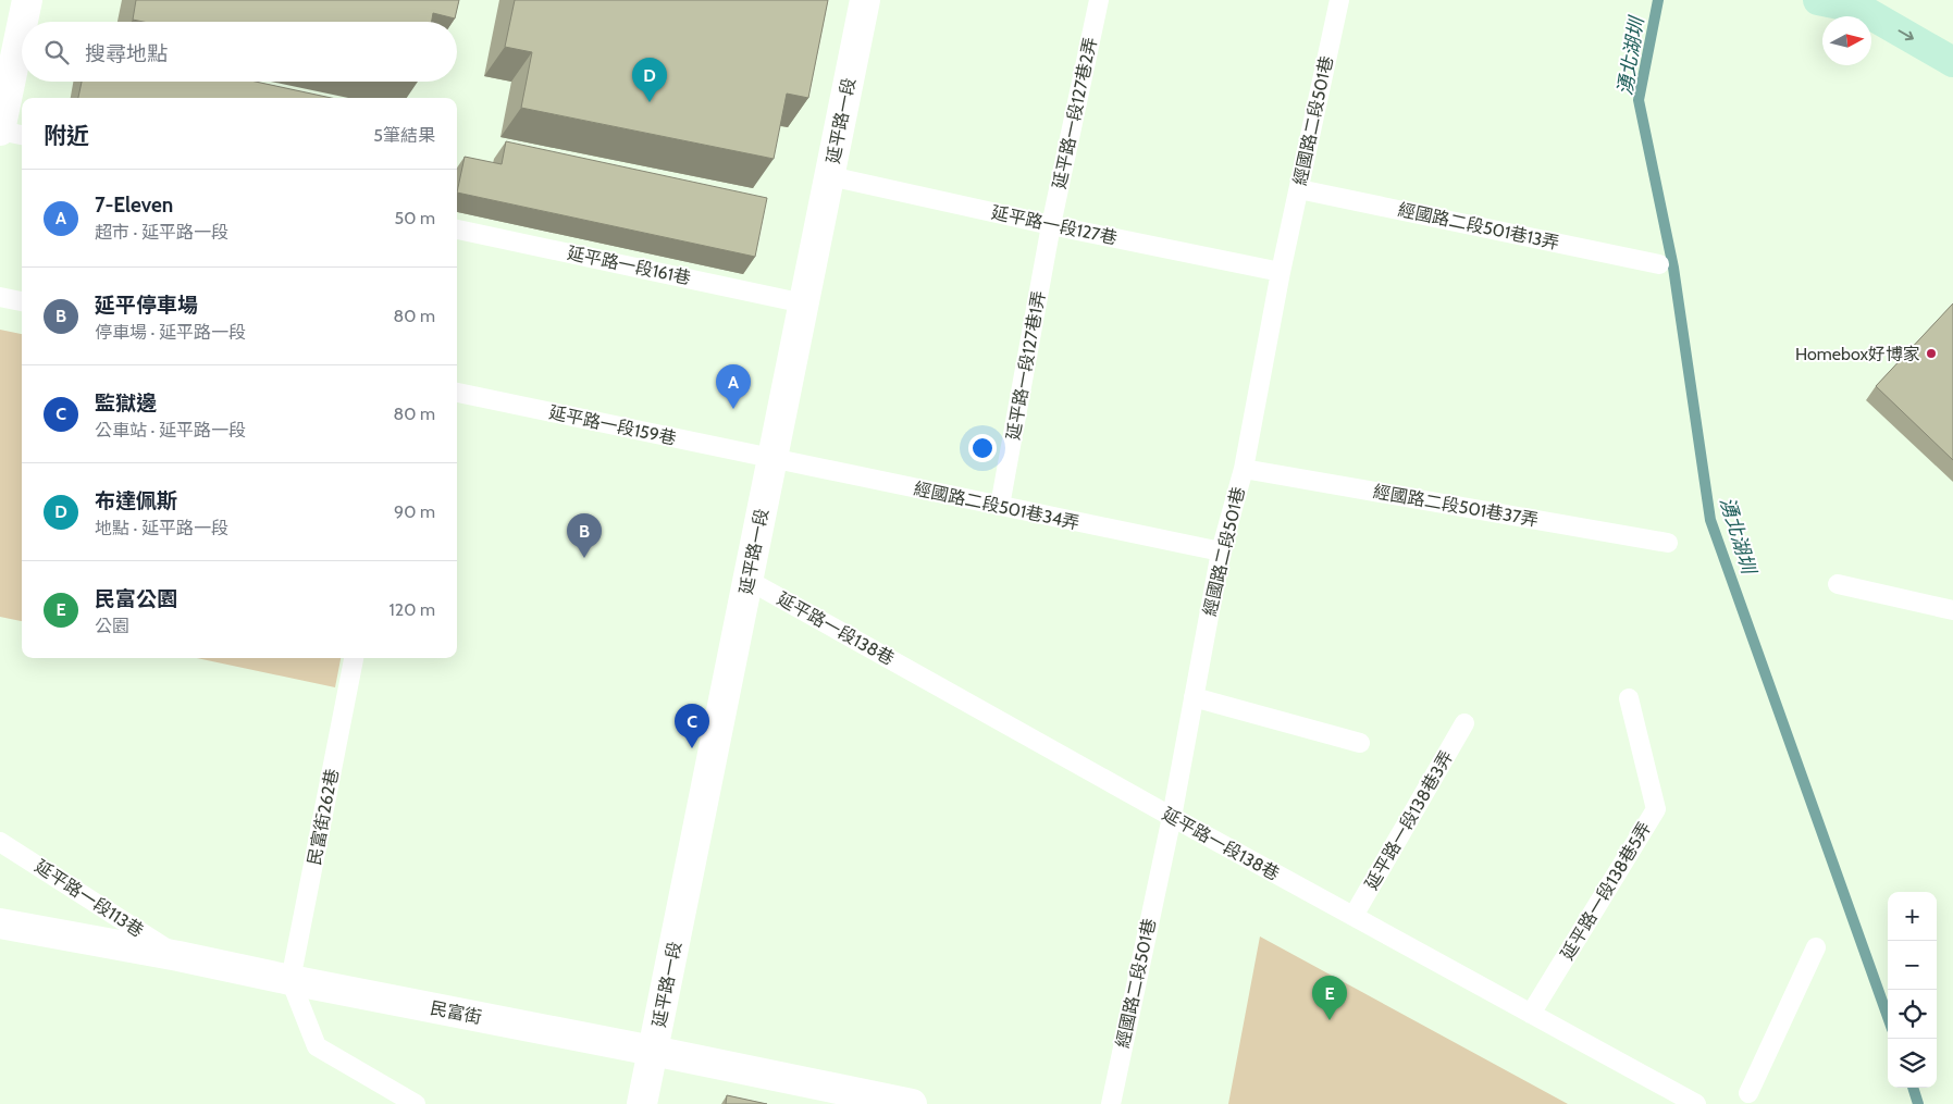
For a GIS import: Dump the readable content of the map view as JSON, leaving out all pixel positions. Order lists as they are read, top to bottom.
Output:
{
  "streets": {
    "street": ["延平路一段", "民富街"],
    "lane": [
      "延平路一段127巷2弄",
      "經國路二段501巷",
      "延平路一段127巷",
      "經國路二段501巷13弄",
      "延平路一段161巷",
      "延平路一段127巷1弄",
      "延平路一段159巷",
      "經國路二段501巷34弄",
      "經國路二段501巷37弄",
      "延平路一段138巷",
      "民富街262巷",
      "延平路一段138巷3弄",
      "延平路一段138巷5弄",
      "延平路一段113巷"
    ]
  },
  "crossings": [
    ["延平路一段127巷2弄", "延平路一段127巷"],
    ["延平路一段127巷2弄", "延平路一段127巷1弄"],
    ["延平路一段", "延平路一段127巷"],
    ["延平路一段", "延平路一段161巷"],
    ["延平路一段", "延平路一段159巷"],
    ["延平路一段", "經國路二段501巷34弄"],
    ["延平路一段", "延平路一段138巷"],
    ["延平路一段", "民富街"],
    ["經國路二段501巷", "延平路一段127巷"],
    ["經國路二段501巷", "經國路二段501巷13弄"],
    ["經國路二段501巷", "經國路二段501巷34弄"],
    ["經國路二段501巷", "經國路二段501巷37弄"],
    ["經國路二段501巷", "延平路一段138巷"],
    ["延平路一段127巷", "延平路一段127巷1弄"],
    ["延平路一段127巷1弄", "經國路二段501巷34弄"],
    ["延平路一段159巷", "經國路二段501巷34弄"],
    ["延平路一段138巷", "延平路一段138巷3弄"],
    ["延平路一段138巷", "延平路一段138巷5弄"],
    ["民富街262巷", "民富街"],
    ["延平路一段113巷", "民富街"]
  ],
  "water": ["湧北湖圳"],
  "places": ["Homebox好博家"],
  "north": "right",
  "page": {
    "search": "搜尋地點",
    "pins": [
      "D",
      "A",
      "B",
      "C",
      "E"
    ],
    "heading": ["附近", "5筆結果"],
    "list": [
      {
        "mark": "A",
        "name": "7-Eleven",
        "note": "超市 · 延平路一段",
        "value": "50 m"
      },
      {
        "mark": "B",
        "name": "延平停車場",
        "note": "停車場 · 延平路一段",
        "value": "80 m"
      },
      {
        "mark": "C",
        "name": "監獄邊",
        "note": "公車站 · 延平路一段",
        "value": "80 m"
      },
      {
        "mark": "D",
        "name": "布達佩斯",
        "note": "地點 · 延平路一段",
        "value": "90 m"
      },
      {
        "mark": "E",
        "name": "民富公園",
        "note": "公園",
        "value": "120 m"
      }
    ],
    "map_buttons": ["+", "−"]
  }
}
